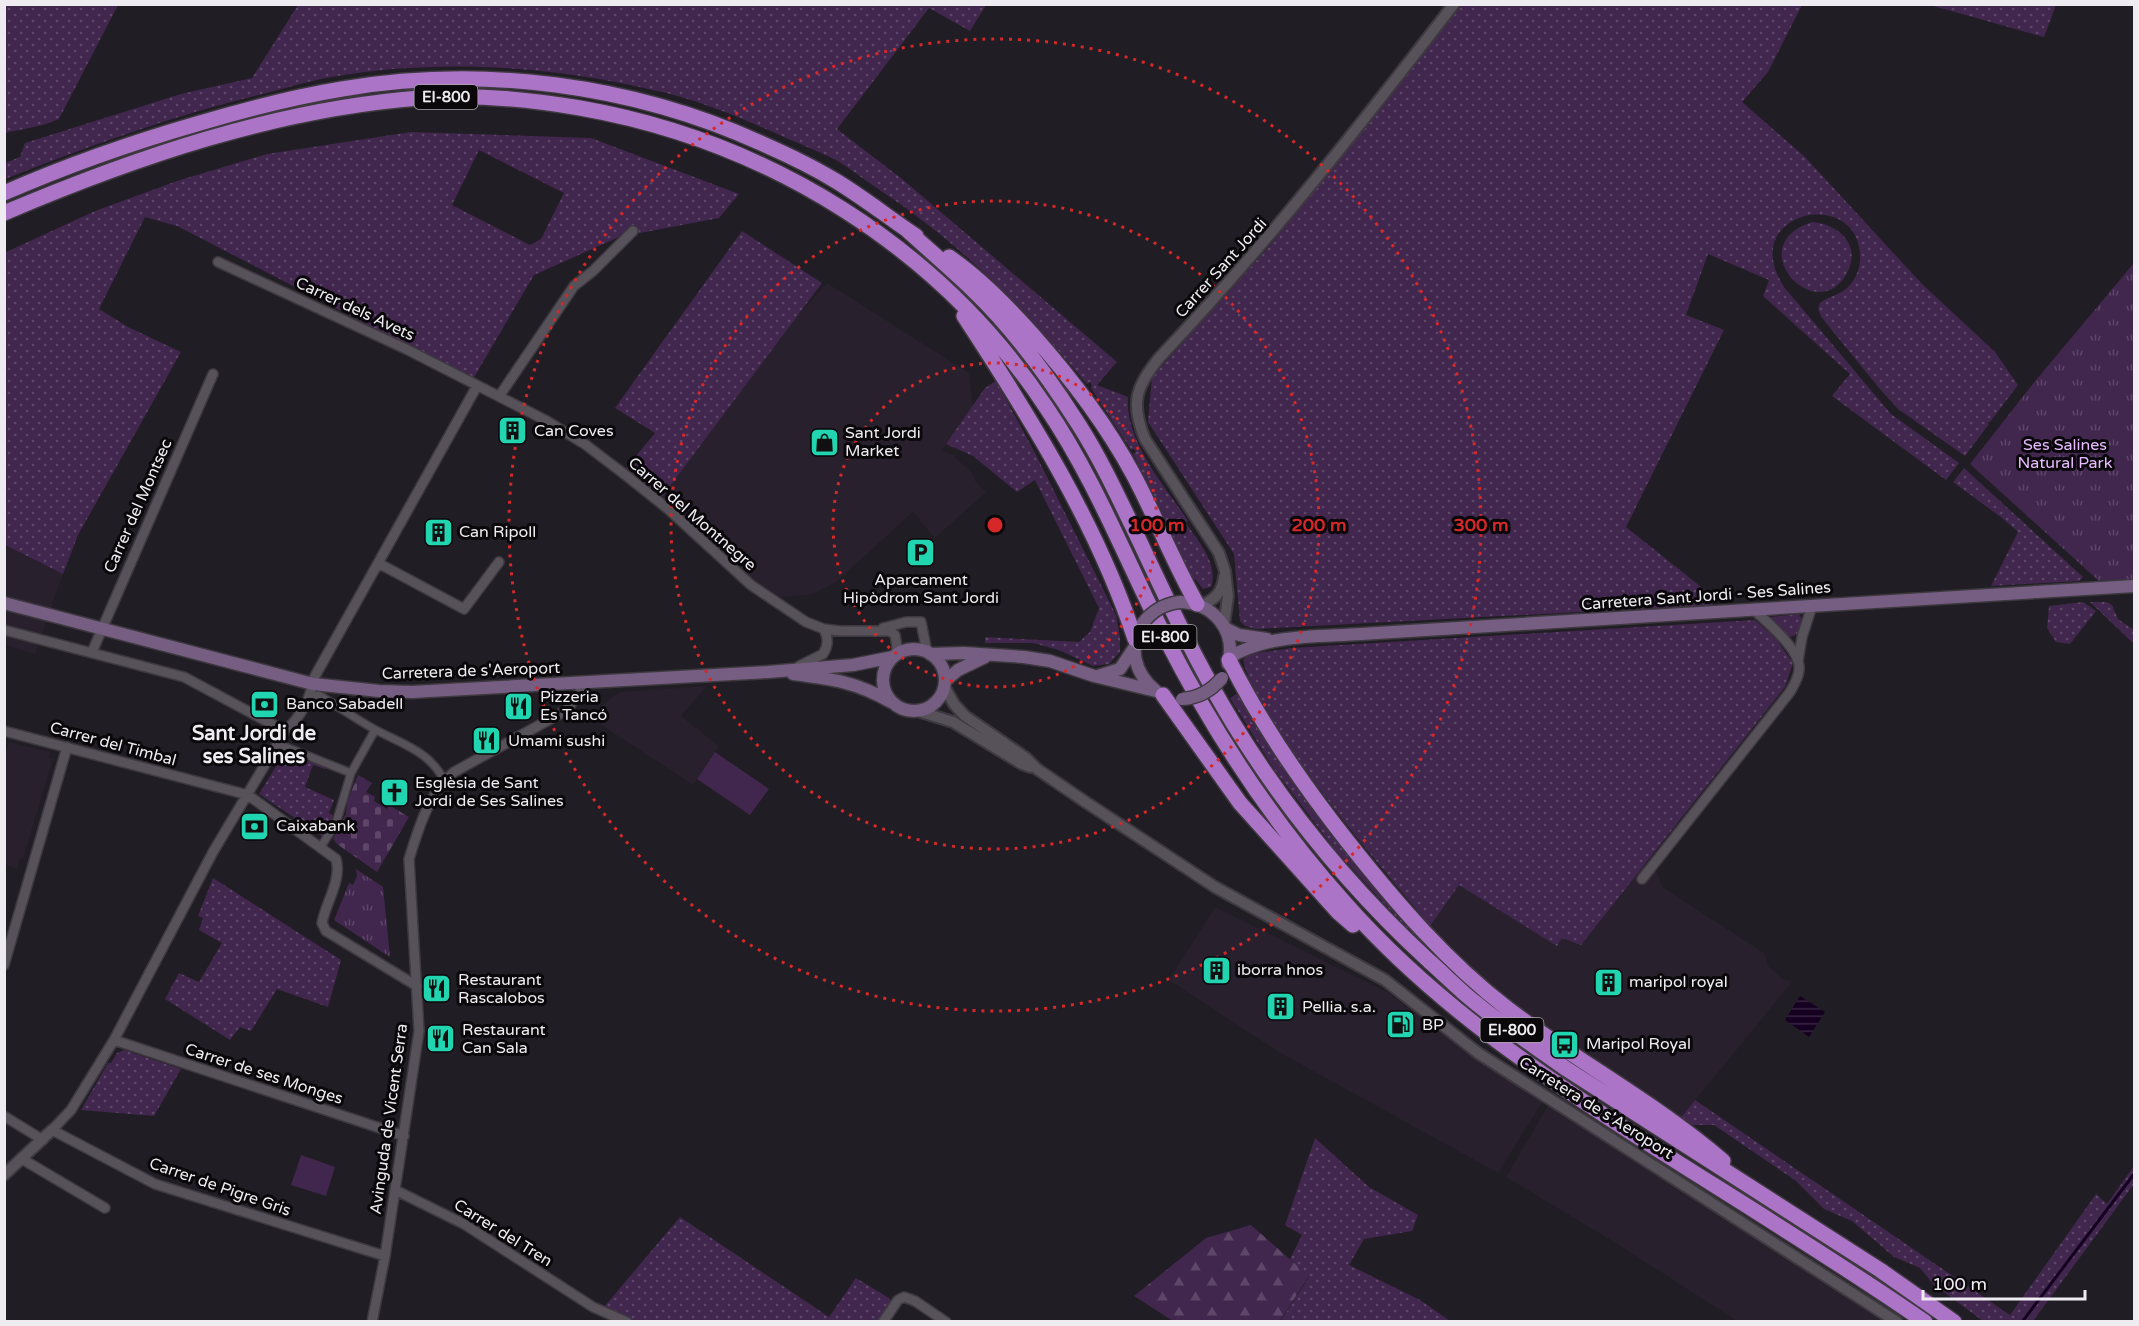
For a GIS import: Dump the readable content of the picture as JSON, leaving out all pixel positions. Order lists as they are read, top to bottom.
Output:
{
  "streets": {
    "highway": ["EI-800"],
    "main road": ["Carretera Sant Jordi - Ses Salines", "Carretera de s'Aeroport"],
    "street": [
      "Carrer Sant Jordi",
      "Carrer dels Avets",
      "Carrer del Montsec",
      "Carrer del Montnegre",
      "Carrer del Timbal",
      "Carrer de ses Monges",
      "Avinguda de Vicent Serra",
      "Carrer de Pigre Gris",
      "Carrer del Tren"
    ]
  },
  "crossings": [
    ["Carrer Sant Jordi", "Carretera Sant Jordi - Ses Salines"],
    ["Carrer dels Avets", "Carrer del Montnegre"],
    ["Carrer del Montsec", "Carretera de s'Aeroport"],
    ["Carretera de s'Aeroport", "Avinguda de Vicent Serra"],
    ["Carrer de ses Monges", "Avinguda de Vicent Serra"],
    ["Avinguda de Vicent Serra", "Carrer de Pigre Gris"],
    ["Avinguda de Vicent Serra", "Carrer del Tren"]
  ],
  "districts": ["Sant Jordi de ses Salines"],
  "parks": ["Ses Salines Natural Park"],
  "places": {
    "building": [
      "Can Coves",
      "Can Ripoll",
      "iborra hnos",
      "maripol royal",
      "Pellia. s.a."
    ],
    "shop": ["Sant Jordi Market"],
    "parking": ["Aparcament Hipòdrom Sant Jordi"],
    "bank": ["Banco Sabadell", "Caixabank"],
    "restaurant": [
      "Pizzeria Es Tancó",
      "Umami sushi",
      "Restaurant Rascalobos",
      "Restaurant Can Sala"
    ],
    "church": ["Esglèsia de Sant Jordi de Ses Salines"],
    "fuel station": ["BP"],
    "bus stop": ["Maripol Royal"]
  },
  "scale_bar": "100 m",
  "rings": ["100 m", "200 m", "300 m"]
}
